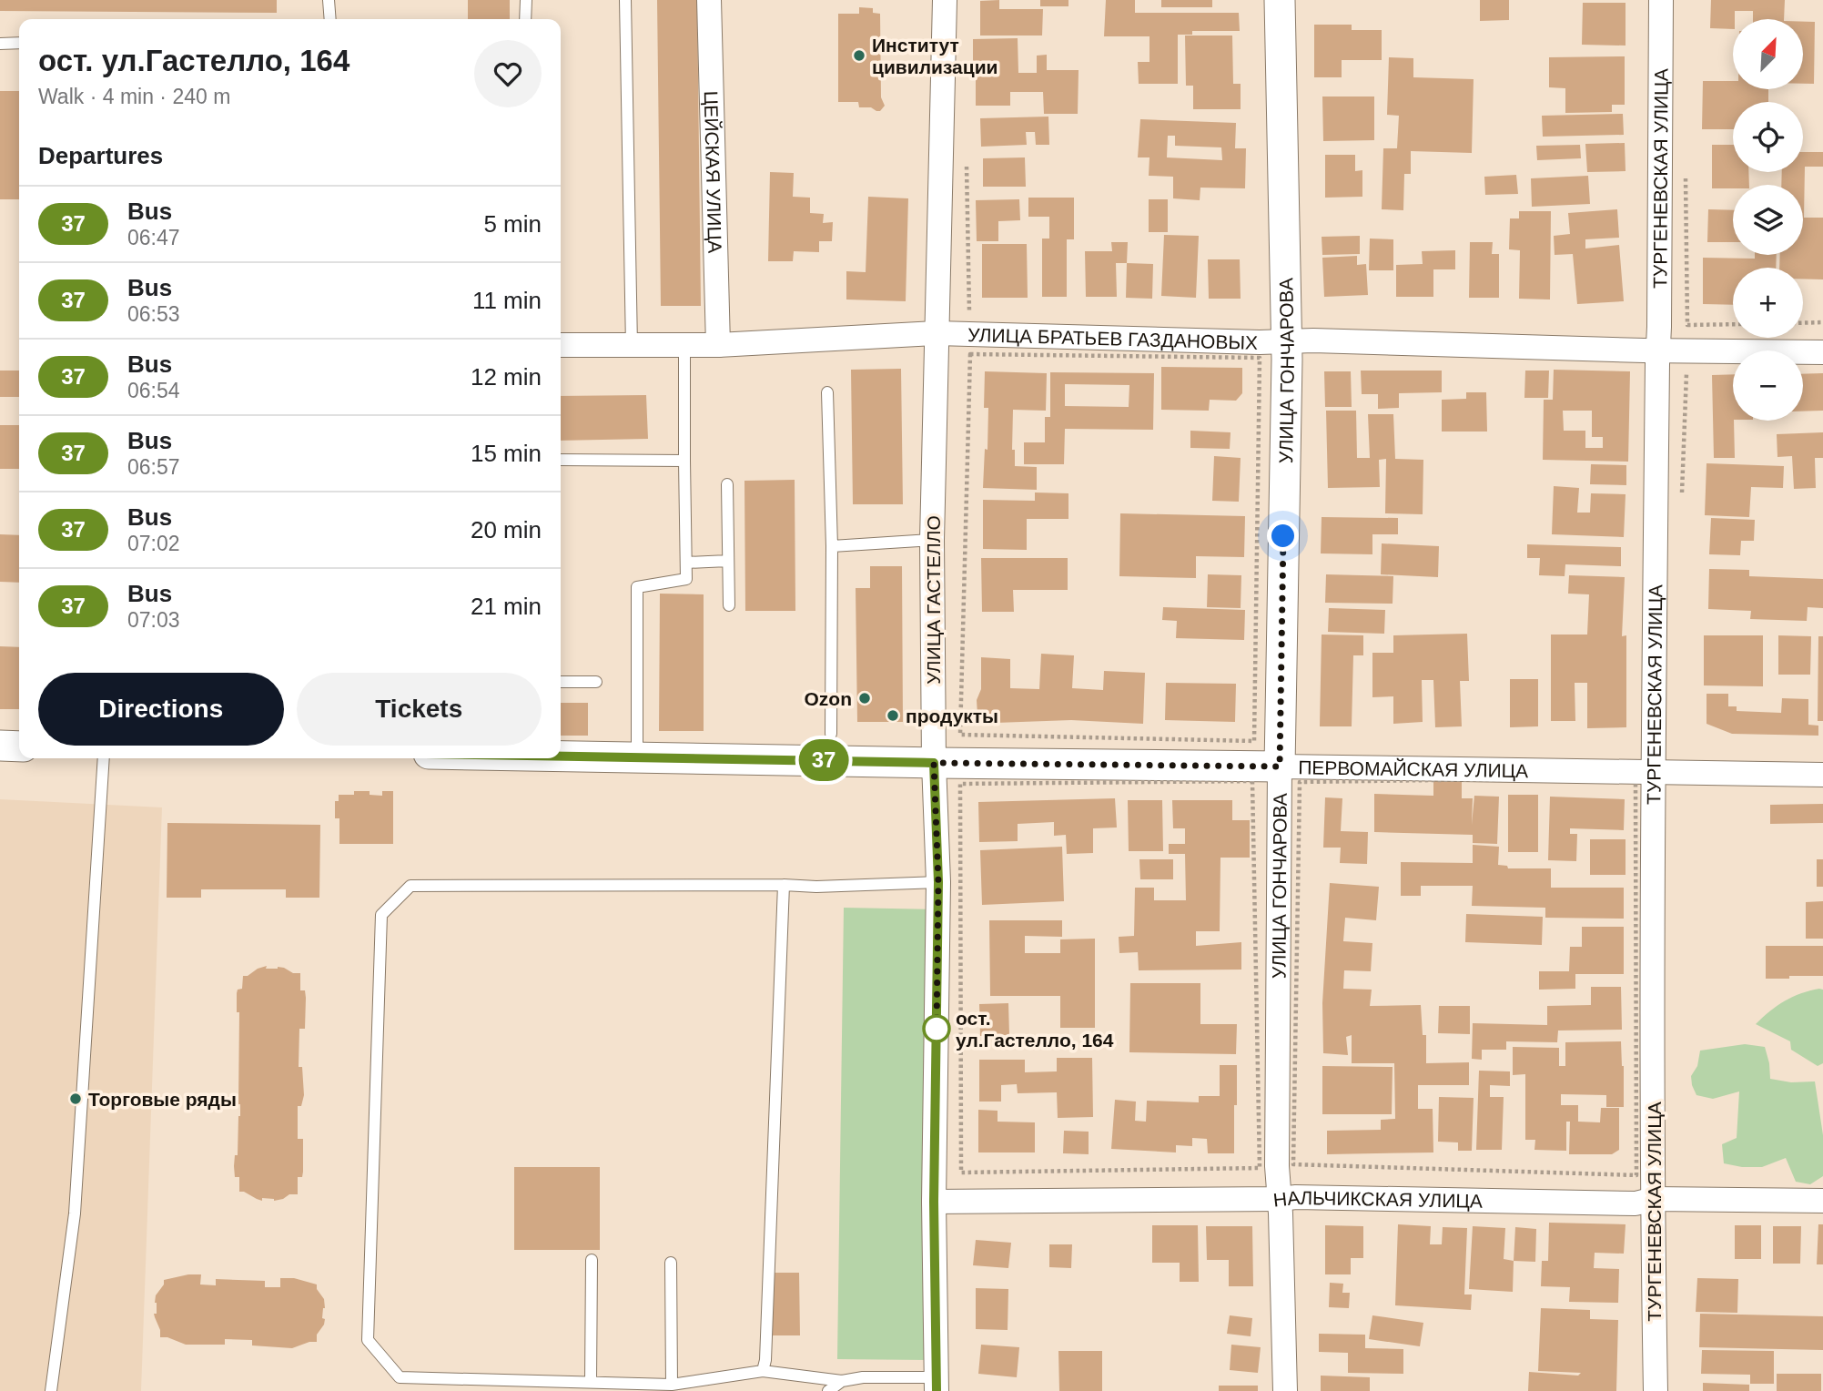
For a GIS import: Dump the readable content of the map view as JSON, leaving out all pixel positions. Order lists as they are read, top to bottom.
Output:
{
  "streets": {
    "street": [
      "ЦЕЙСКАЯ УЛИЦА",
      "ТУРГЕНЕВСКАЯ УЛИЦА",
      "УЛИЦА БРАТЬЕВ ГАЗДАНОВЫХ",
      "УЛИЦА ГОНЧАРОВА",
      "УЛИЦА ГАСТЕЛЛО",
      "ПЕРВОМАЙСКАЯ УЛИЦА",
      "НАЛЬЧИКСКАЯ УЛИЦА"
    ]
  },
  "crossings": [
    ["ЦЕЙСКАЯ УЛИЦА", "УЛИЦА БРАТЬЕВ ГАЗДАНОВЫХ"],
    ["ТУРГЕНЕВСКАЯ УЛИЦА", "УЛИЦА БРАТЬЕВ ГАЗДАНОВЫХ"],
    ["ТУРГЕНЕВСКАЯ УЛИЦА", "ПЕРВОМАЙСКАЯ УЛИЦА"],
    ["ТУРГЕНЕВСКАЯ УЛИЦА", "НАЛЬЧИКСКАЯ УЛИЦА"],
    ["УЛИЦА БРАТЬЕВ ГАЗДАНОВЫХ", "УЛИЦА ГОНЧАРОВА"],
    ["УЛИЦА БРАТЬЕВ ГАЗДАНОВЫХ", "УЛИЦА ГАСТЕЛЛО"],
    ["УЛИЦА ГОНЧАРОВА", "ПЕРВОМАЙСКАЯ УЛИЦА"],
    ["УЛИЦА ГОНЧАРОВА", "НАЛЬЧИКСКАЯ УЛИЦА"],
    ["УЛИЦА ГАСТЕЛЛО", "ПЕРВОМАЙСКАЯ УЛИЦА"],
    ["УЛИЦА ГАСТЕЛЛО", "НАЛЬЧИКСКАЯ УЛИЦА"]
  ],
  "places": [
    "Институт цивилизации",
    "Ozon",
    "продукты",
    "ост. ул.Гастелло, 164",
    "Торговые ряды"
  ],
  "lines": ["bus line 37"],
  "north": "top right",
  "page": {
    "on_map": "37",
    "map_buttons": ["+", "−"],
    "heading": [
      ["ост. ул.Гастелло, 164", "Walk · 4 min · 240 m"],
      "Departures"
    ],
    "list": [
      {
        "mark": "37",
        "name": "Bus",
        "note": "06:47",
        "value": "5 min"
      },
      {
        "mark": "37",
        "name": "Bus",
        "note": "06:53",
        "value": "11 min"
      },
      {
        "mark": "37",
        "name": "Bus",
        "note": "06:54",
        "value": "12 min"
      },
      {
        "mark": "37",
        "name": "Bus",
        "note": "06:57",
        "value": "15 min"
      },
      {
        "mark": "37",
        "name": "Bus",
        "note": "07:02",
        "value": "20 min"
      },
      {
        "mark": "37",
        "name": "Bus",
        "note": "07:03",
        "value": "21 min"
      }
    ],
    "buttons": ["Directions", "Tickets"]
  }
}
